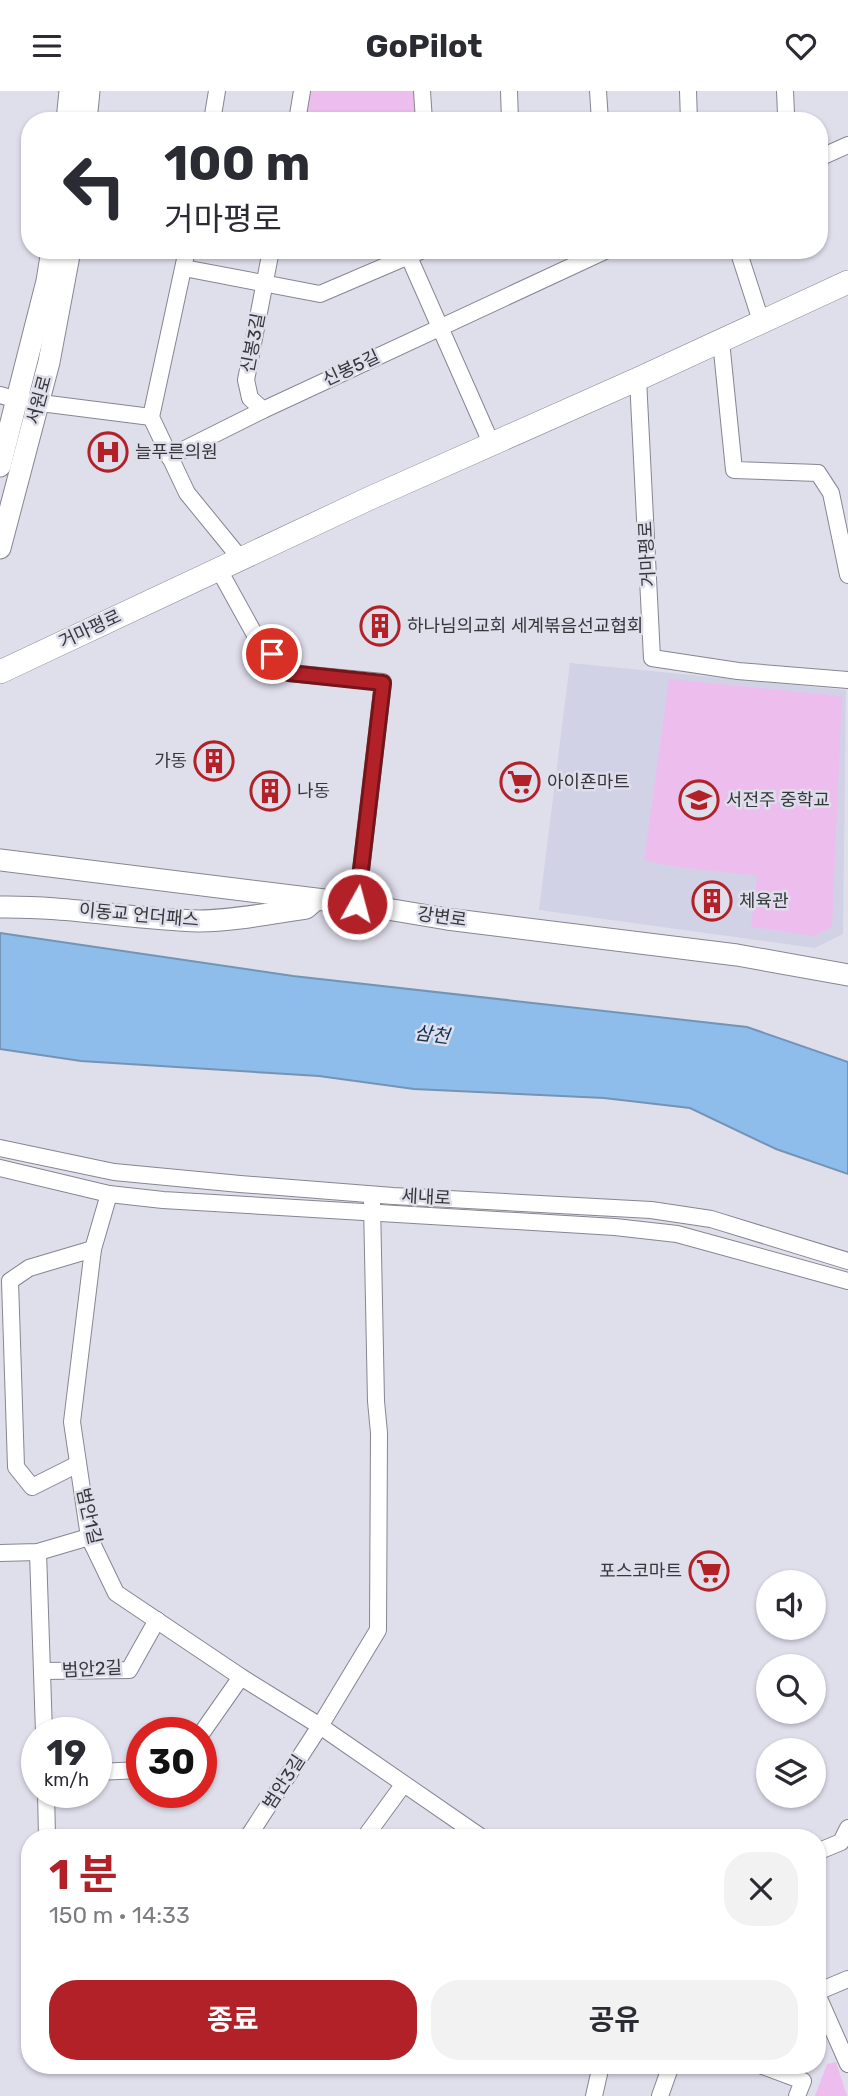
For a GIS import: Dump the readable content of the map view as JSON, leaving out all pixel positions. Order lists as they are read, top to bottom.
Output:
{
  "streets": {
    "main road": ["거마평로"],
    "street": [
      "신봉3길",
      "신봉5길",
      "서원로",
      "이동교 언더패스",
      "강변로",
      "세내로",
      "범안1길",
      "범안2길",
      "범안3길"
    ]
  },
  "crossings": [
    ["신봉3길", "신봉5길"],
    ["이동교 언더패스", "강변로"],
    ["세내로", "범안1길"],
    ["범안1길", "범안2길"],
    ["범안1길", "범안3길"]
  ],
  "water": ["삼천"],
  "places": {
    "hospital": ["늘푸른의원"],
    "building": [
      "하나님의교회 세계볶음선교협회",
      "가동",
      "나동",
      "체육관"
    ],
    "supermarket": ["아이죤마트", "포스코마트"],
    "school or university": ["서전주 중학교"]
  },
  "page": {
    "header": "GoPilot",
    "turn": ["100 m", "거마평로"],
    "speed": "19 km/h",
    "limit": "30",
    "heading": ["1 분", "150 m · 14:33"],
    "buttons": ["종료", "공유"]
  }
}
